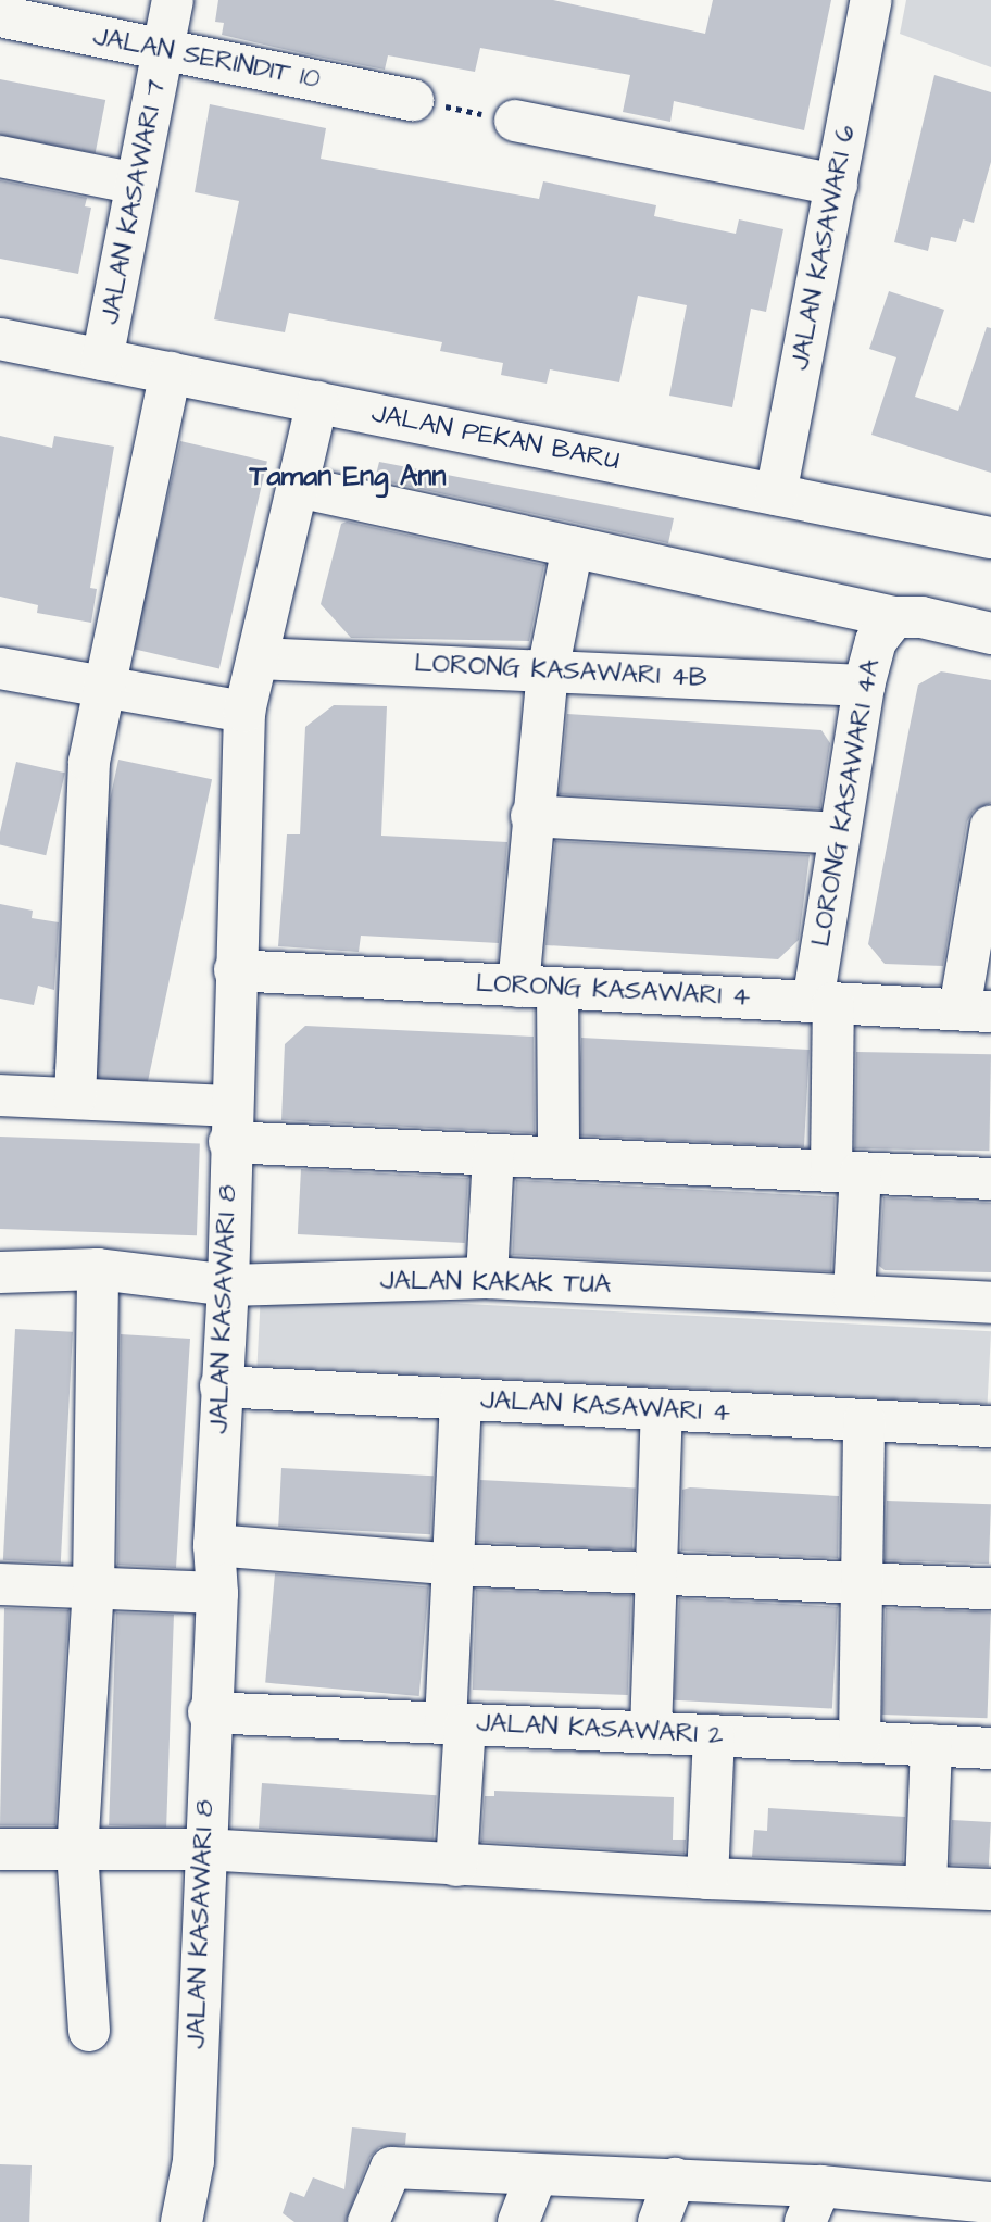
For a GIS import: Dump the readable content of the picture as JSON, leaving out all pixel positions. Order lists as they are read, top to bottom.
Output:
{
  "streets": {
    "street": [
      "JALAN SERINDIT 10",
      "JALAN KASAWARI 7",
      "JALAN KASAWARI 6",
      "JALAN PEKAN BARU",
      "LORONG KASAWARI 4B",
      "LORONG KASAWARI 4A",
      "LORONG KASAWARI 4",
      "JALAN KAKAK TUA",
      "JALAN KASAWARI 8",
      "JALAN KASAWARI 4",
      "JALAN KASAWARI 2"
    ]
  },
  "crossings": [
    ["JALAN SERINDIT 10", "JALAN KASAWARI 7"],
    ["JALAN KASAWARI 7", "JALAN PEKAN BARU"],
    ["JALAN KASAWARI 6", "JALAN PEKAN BARU"],
    ["JALAN PEKAN BARU", "JALAN KASAWARI 8"],
    ["LORONG KASAWARI 4B", "LORONG KASAWARI 4A"],
    ["LORONG KASAWARI 4B", "JALAN KASAWARI 8"],
    ["LORONG KASAWARI 4A", "LORONG KASAWARI 4"],
    ["LORONG KASAWARI 4A", "JALAN KAKAK TUA"],
    ["LORONG KASAWARI 4", "JALAN KASAWARI 8"],
    ["JALAN KAKAK TUA", "JALAN KASAWARI 8"],
    ["JALAN KASAWARI 8", "JALAN KASAWARI 4"],
    ["JALAN KASAWARI 8", "JALAN KASAWARI 2"]
  ],
  "districts": ["Taman Eng Ann"]
}
